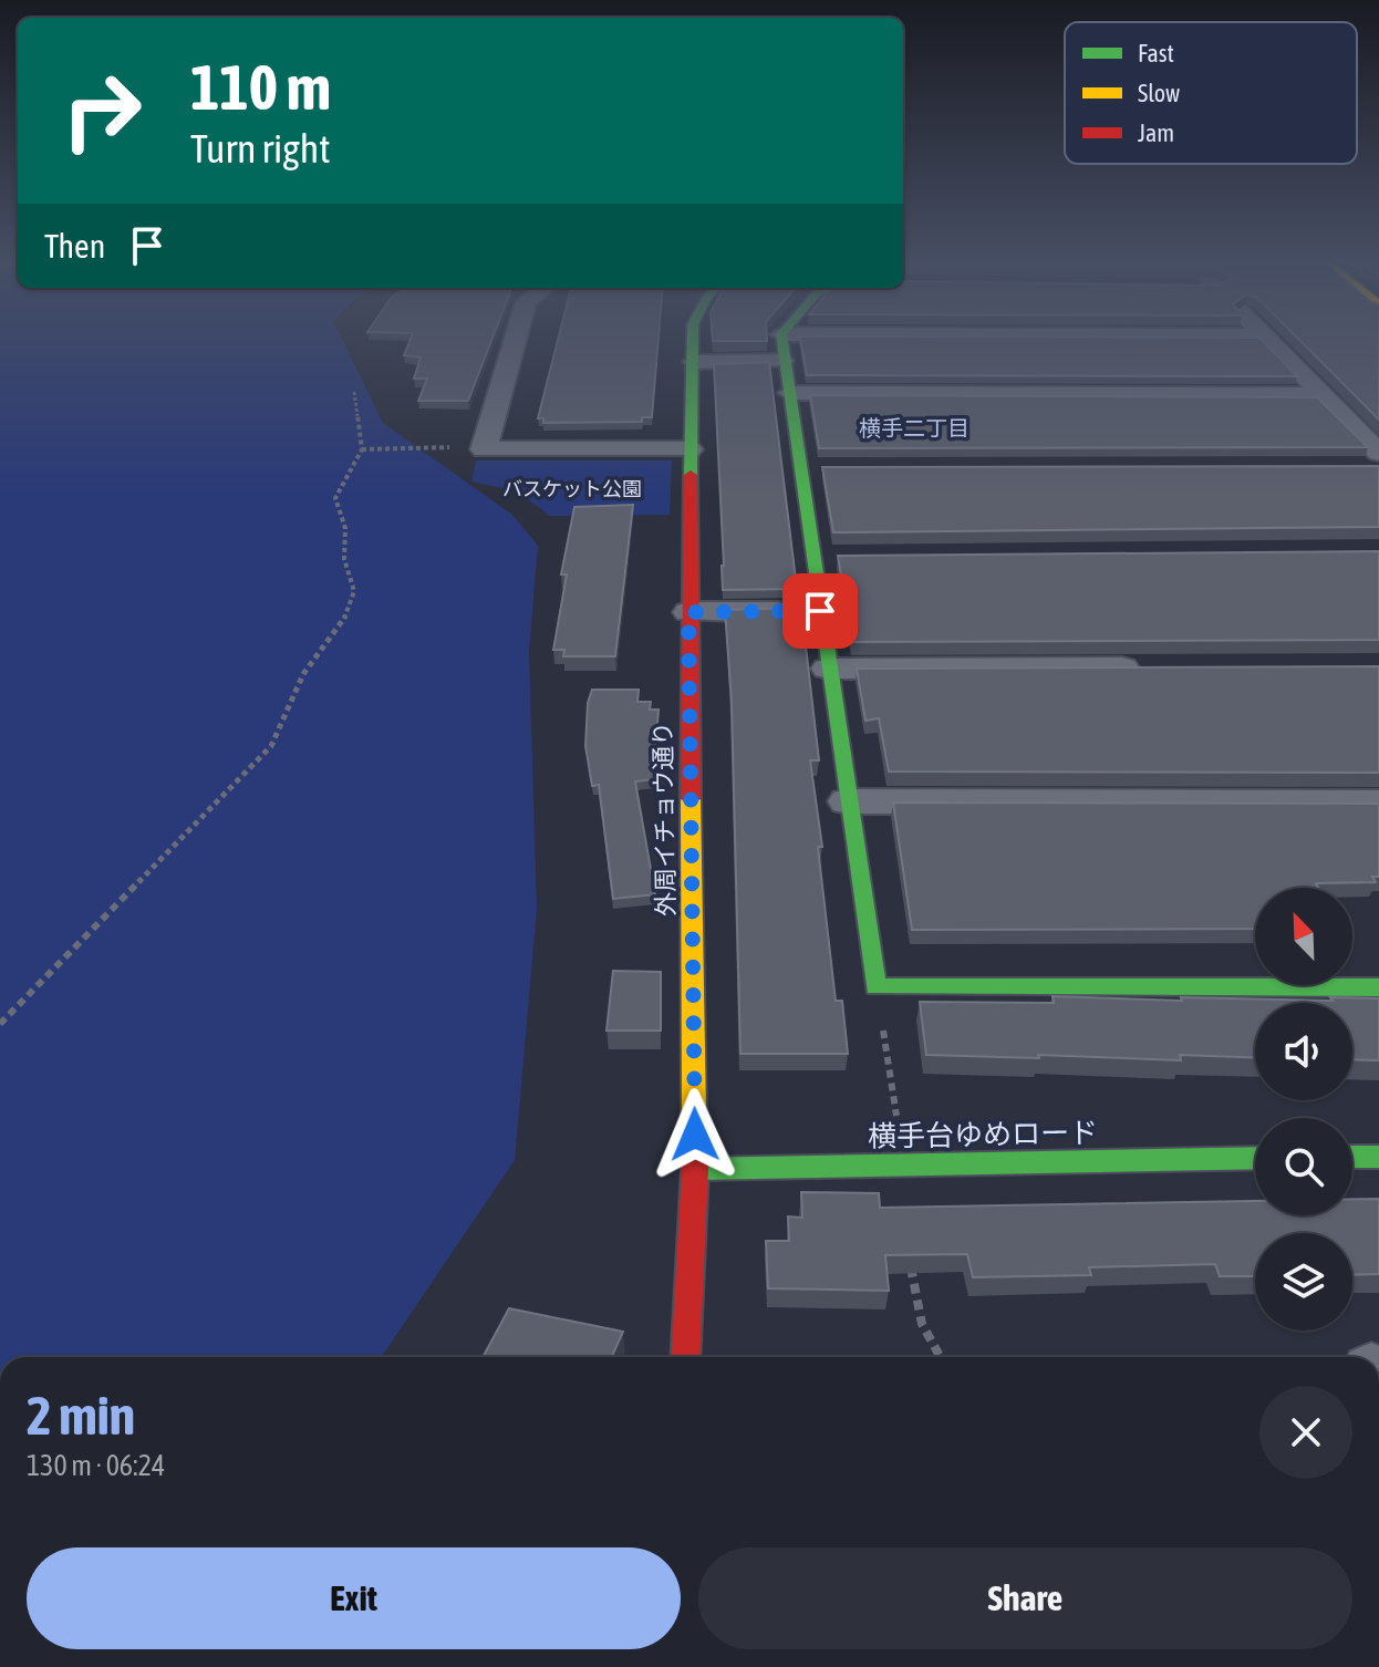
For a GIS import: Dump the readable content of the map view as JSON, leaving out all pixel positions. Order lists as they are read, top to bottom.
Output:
{
  "streets": {
    "street": ["外周イチョウ通り", "横手台ゆめロード"]
  },
  "crossings": [
    ["外周イチョウ通り", "横手台ゆめロード"]
  ],
  "districts": ["横手二丁目"],
  "parks": ["バスケット公園"],
  "legend": ["Fast", "Slow", "Jam"],
  "north": "top left",
  "page": {
    "turn": ["110 m", "Turn right"],
    "then": "Then",
    "heading": ["2 min", "130 m · 06:24"],
    "buttons": ["Exit", "Share"]
  }
}
